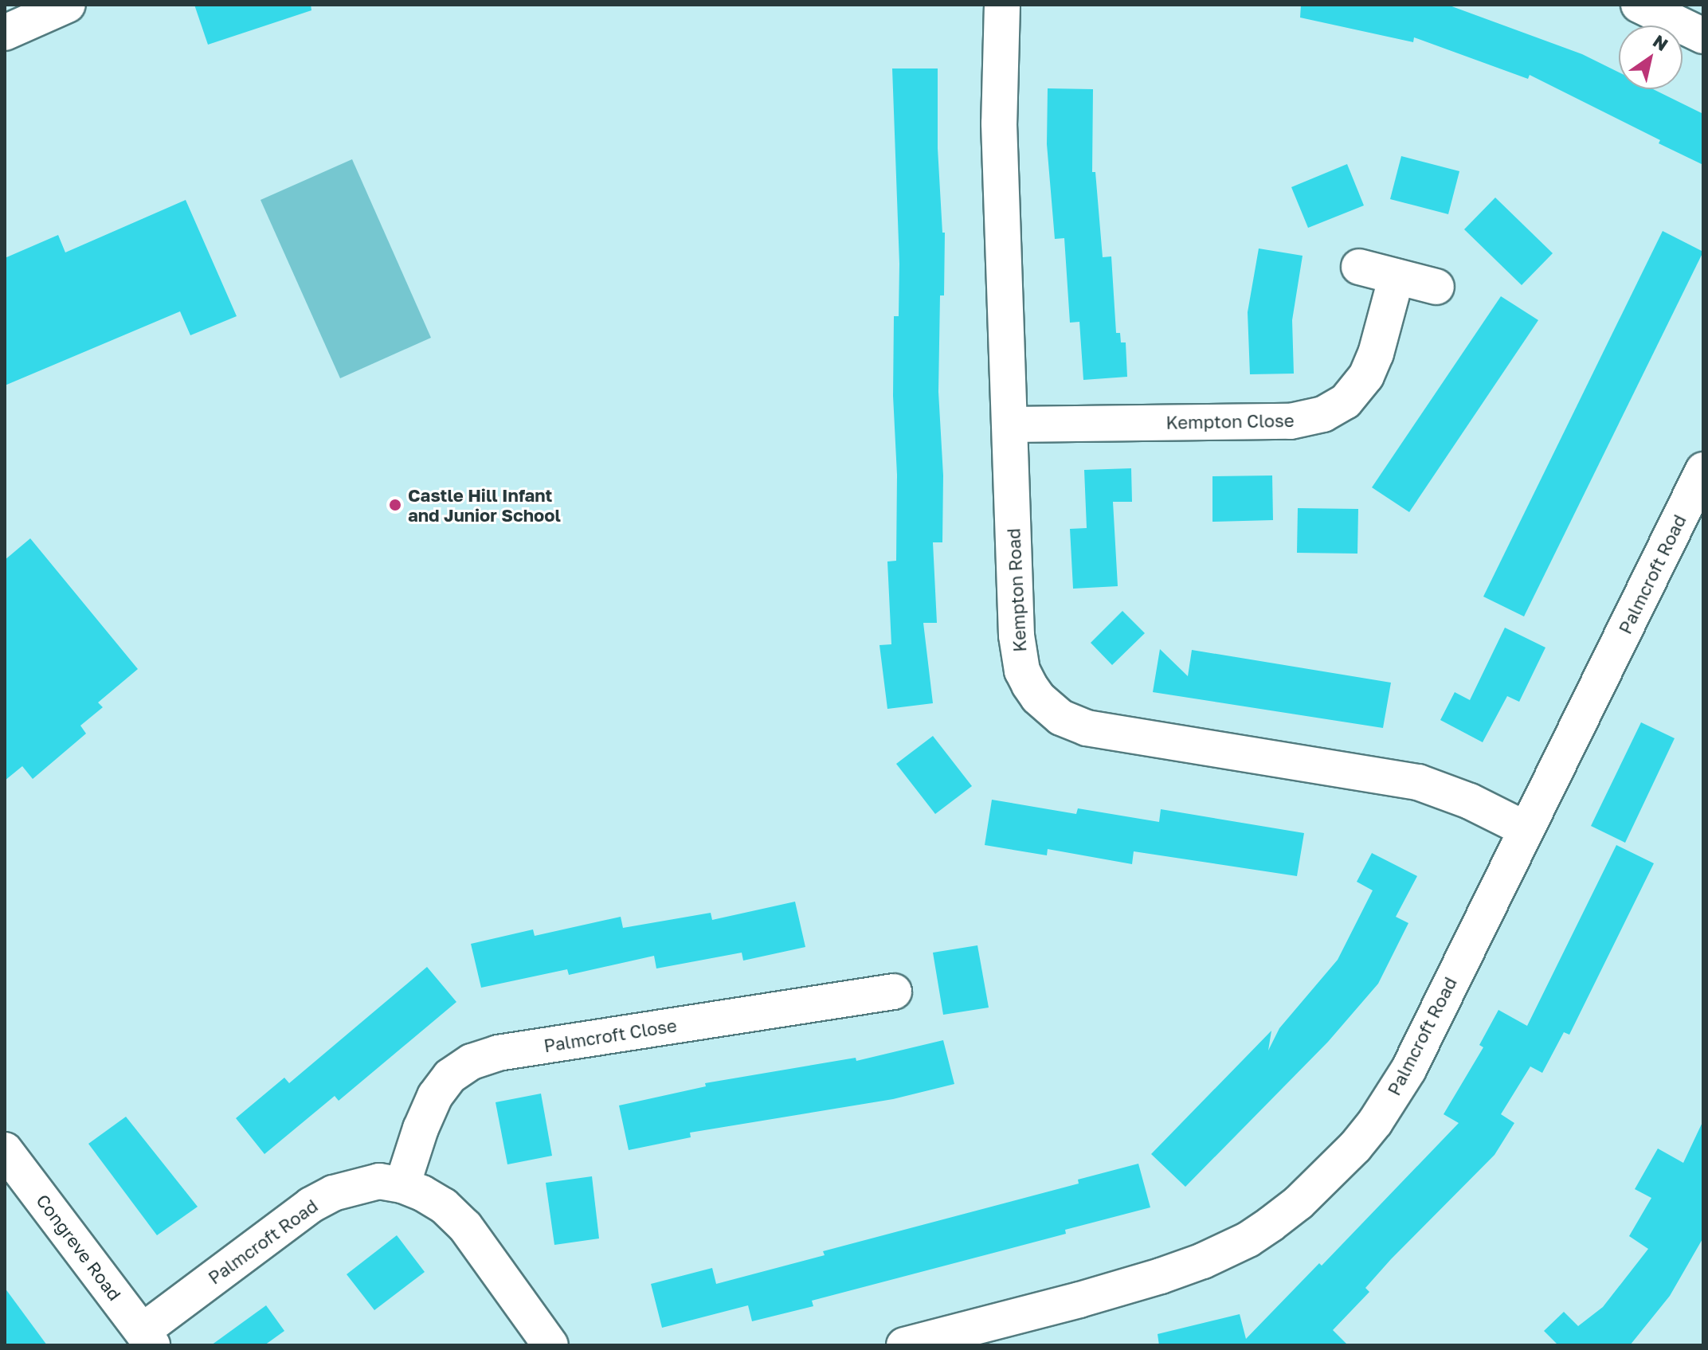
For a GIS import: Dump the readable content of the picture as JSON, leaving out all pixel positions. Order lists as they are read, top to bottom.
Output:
{
  "streets": {
    "street": [
      "Kempton Close",
      "Palmcroft Road",
      "Kempton Road",
      "Palmcroft Close",
      "Congreve Road"
    ]
  },
  "crossings": [
    ["Kempton Close", "Kempton Road"],
    ["Palmcroft Road", "Kempton Road"],
    ["Palmcroft Road", "Palmcroft Close"],
    ["Palmcroft Road", "Congreve Road"]
  ],
  "places": ["Castle Hill Infant and Junior School"],
  "north": "top right"
}
